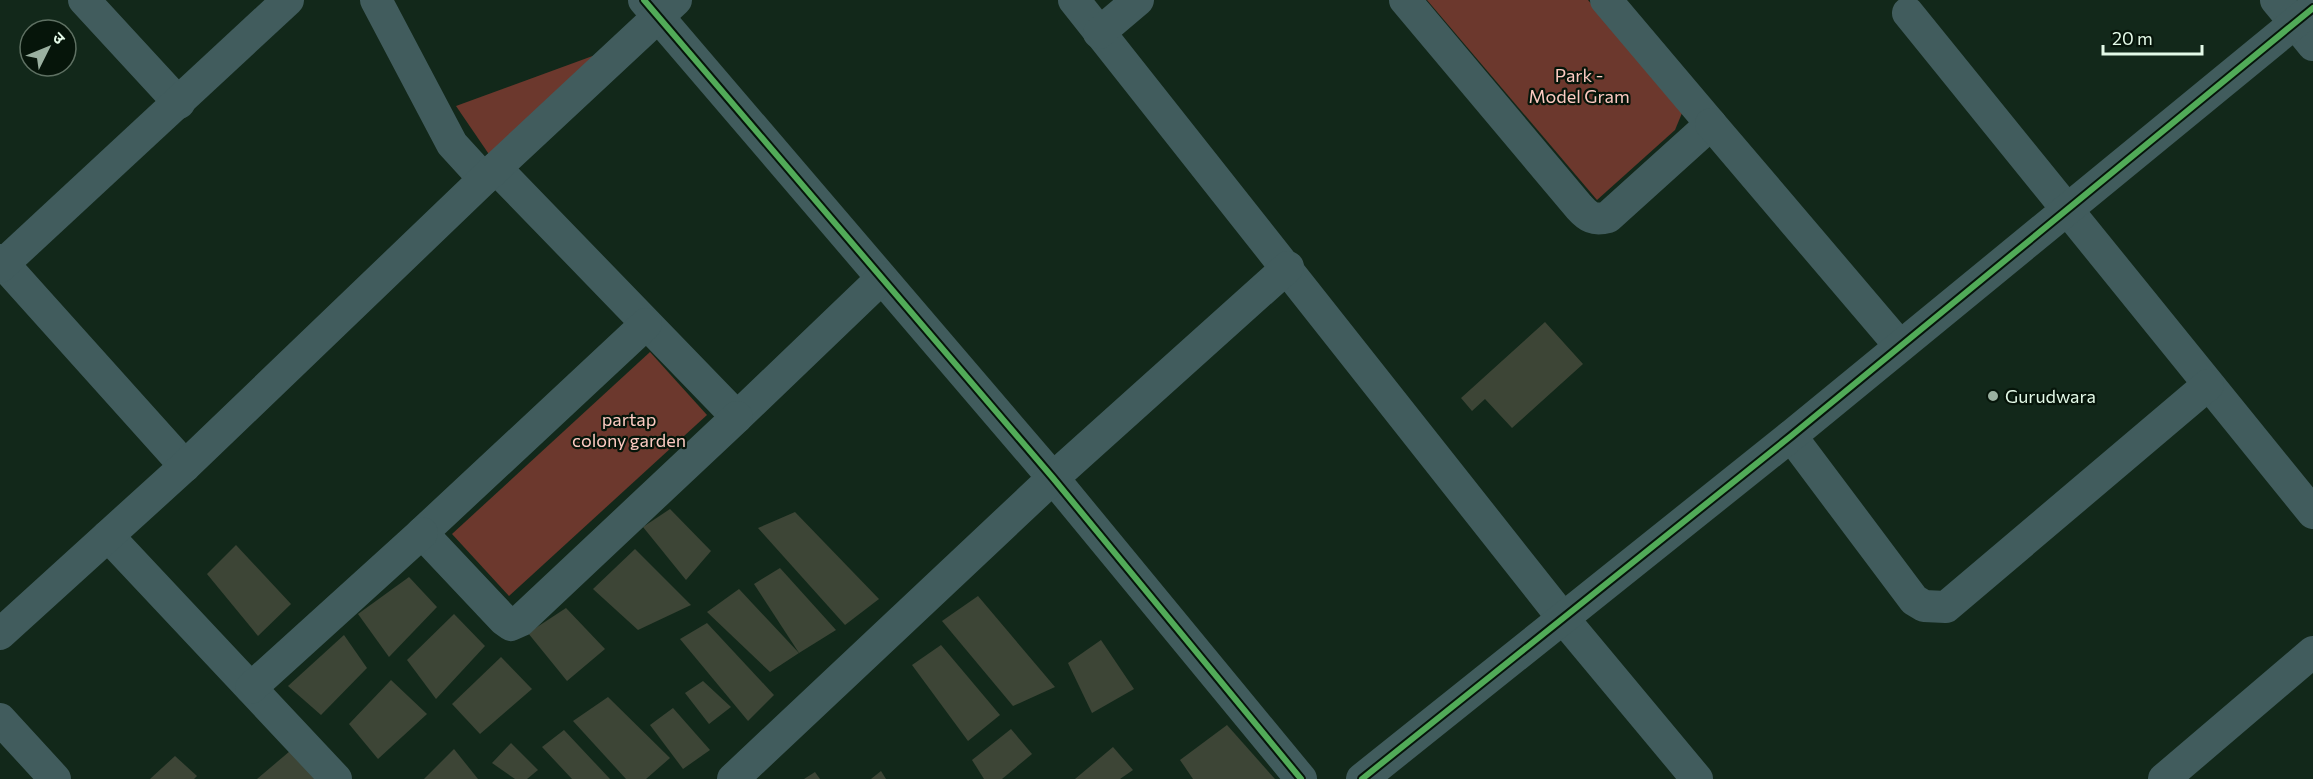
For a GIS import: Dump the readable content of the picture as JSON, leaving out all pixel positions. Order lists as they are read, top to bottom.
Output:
{
  "parks": ["Park - Model Gram", "partap colony garden"],
  "places": ["Gurudwara"],
  "scale_bar": "20 m",
  "north": "top right"
}
